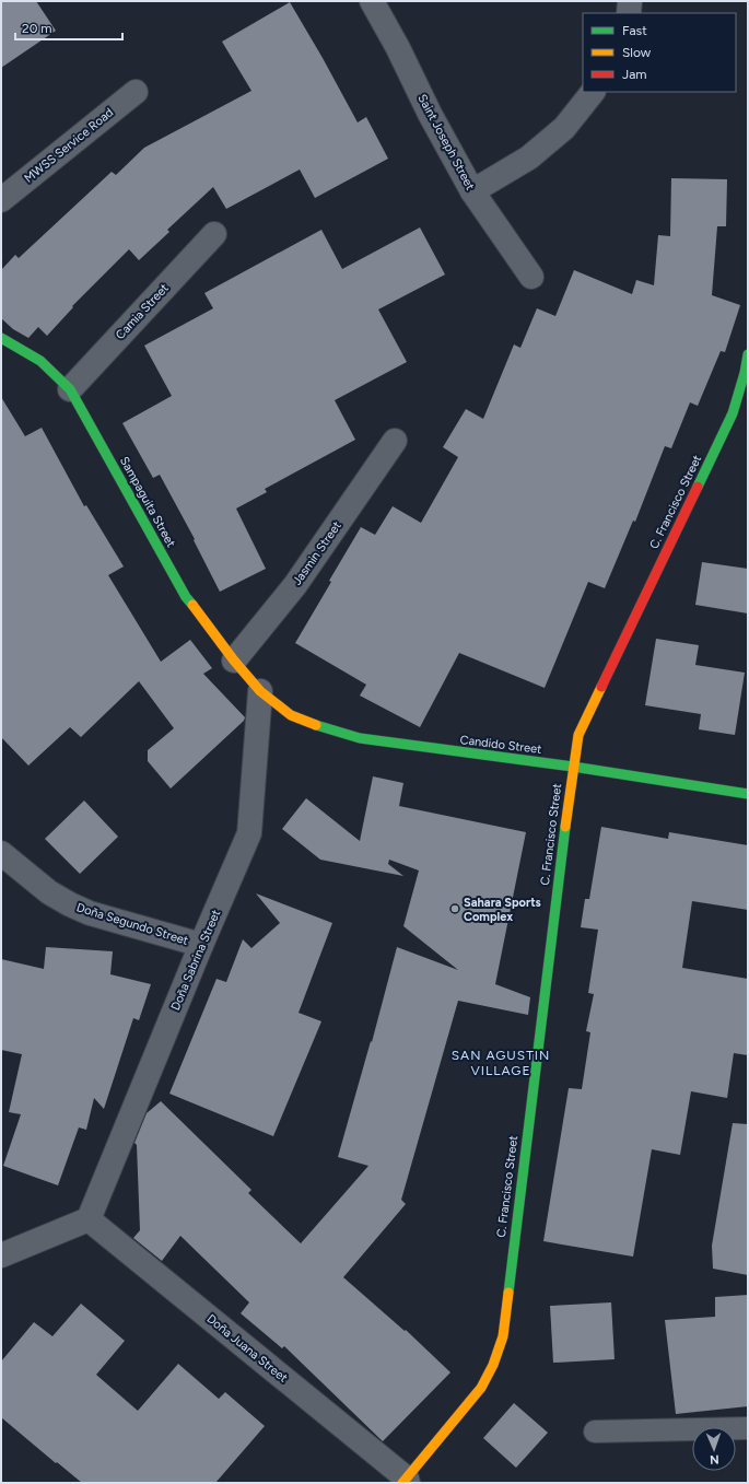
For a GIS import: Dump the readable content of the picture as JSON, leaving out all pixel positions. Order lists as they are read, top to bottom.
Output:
{
  "streets": {
    "street": [
      "Saint Joseph Street",
      "MWSS Service Road",
      "Camia Street",
      "Sampaguita Street",
      "C. Francisco Street",
      "Jasmin Street",
      "Candido Street",
      "Doña Segundo Street",
      "Doña Sabrina Street",
      "Doña Juana Street"
    ]
  },
  "crossings": [
    ["Camia Street", "Sampaguita Street"],
    ["Sampaguita Street", "Jasmin Street"],
    ["Sampaguita Street", "Candido Street"],
    ["Sampaguita Street", "Doña Sabrina Street"],
    ["C. Francisco Street", "Candido Street"],
    ["C. Francisco Street", "Doña Juana Street"],
    ["Candido Street", "Doña Sabrina Street"],
    ["Doña Segundo Street", "Doña Sabrina Street"],
    ["Doña Sabrina Street", "Doña Juana Street"]
  ],
  "districts": ["SAN AGUSTIN VILLAGE"],
  "places": ["Sahara Sports Complex"],
  "legend": ["Fast", "Slow", "Jam"],
  "scale_bar": "20 m",
  "north": "bottom"
}
